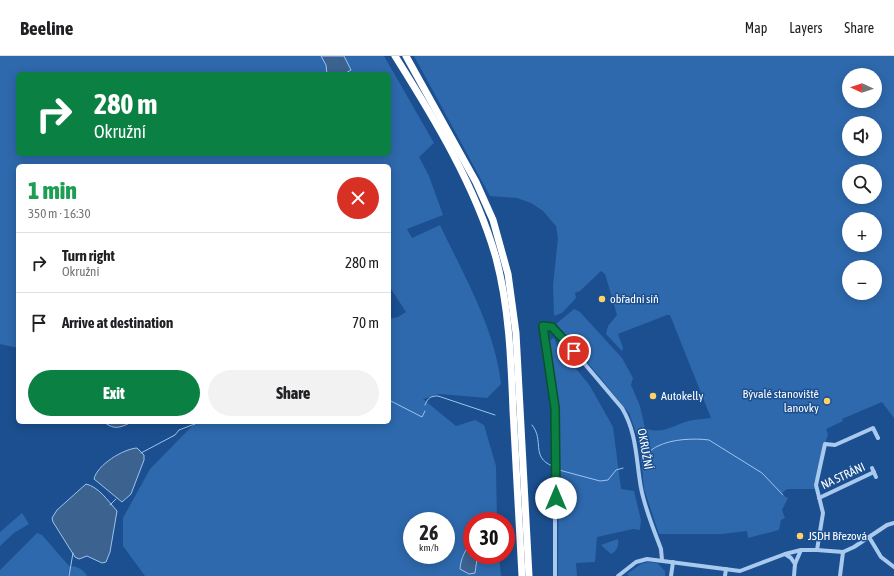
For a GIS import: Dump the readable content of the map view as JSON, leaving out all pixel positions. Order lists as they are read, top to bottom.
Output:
{
  "streets": {
    "street": ["OKRUŽNÍ", "NA STRÁNI"]
  },
  "places": [
    "obřadní síň",
    "Autokelly",
    "Bývalé stanoviště lanovky",
    "JSDH Březová"
  ],
  "north": "left",
  "page": {
    "header": "Beeline",
    "nav": ["Map", "Layers", "Share"],
    "map_buttons": ["+", "−"],
    "turn": ["280 m", "Okružní"],
    "heading": ["1 min", "350 m · 16:30"],
    "list": [
      {
        "name": "Turn right",
        "note": "Okružní",
        "value": "280 m"
      },
      {
        "name": "Arrive at destination",
        "value": "70 m"
      }
    ],
    "buttons": ["Exit", "Share"],
    "speed": "26 km/h",
    "limit": "30"
  }
}
